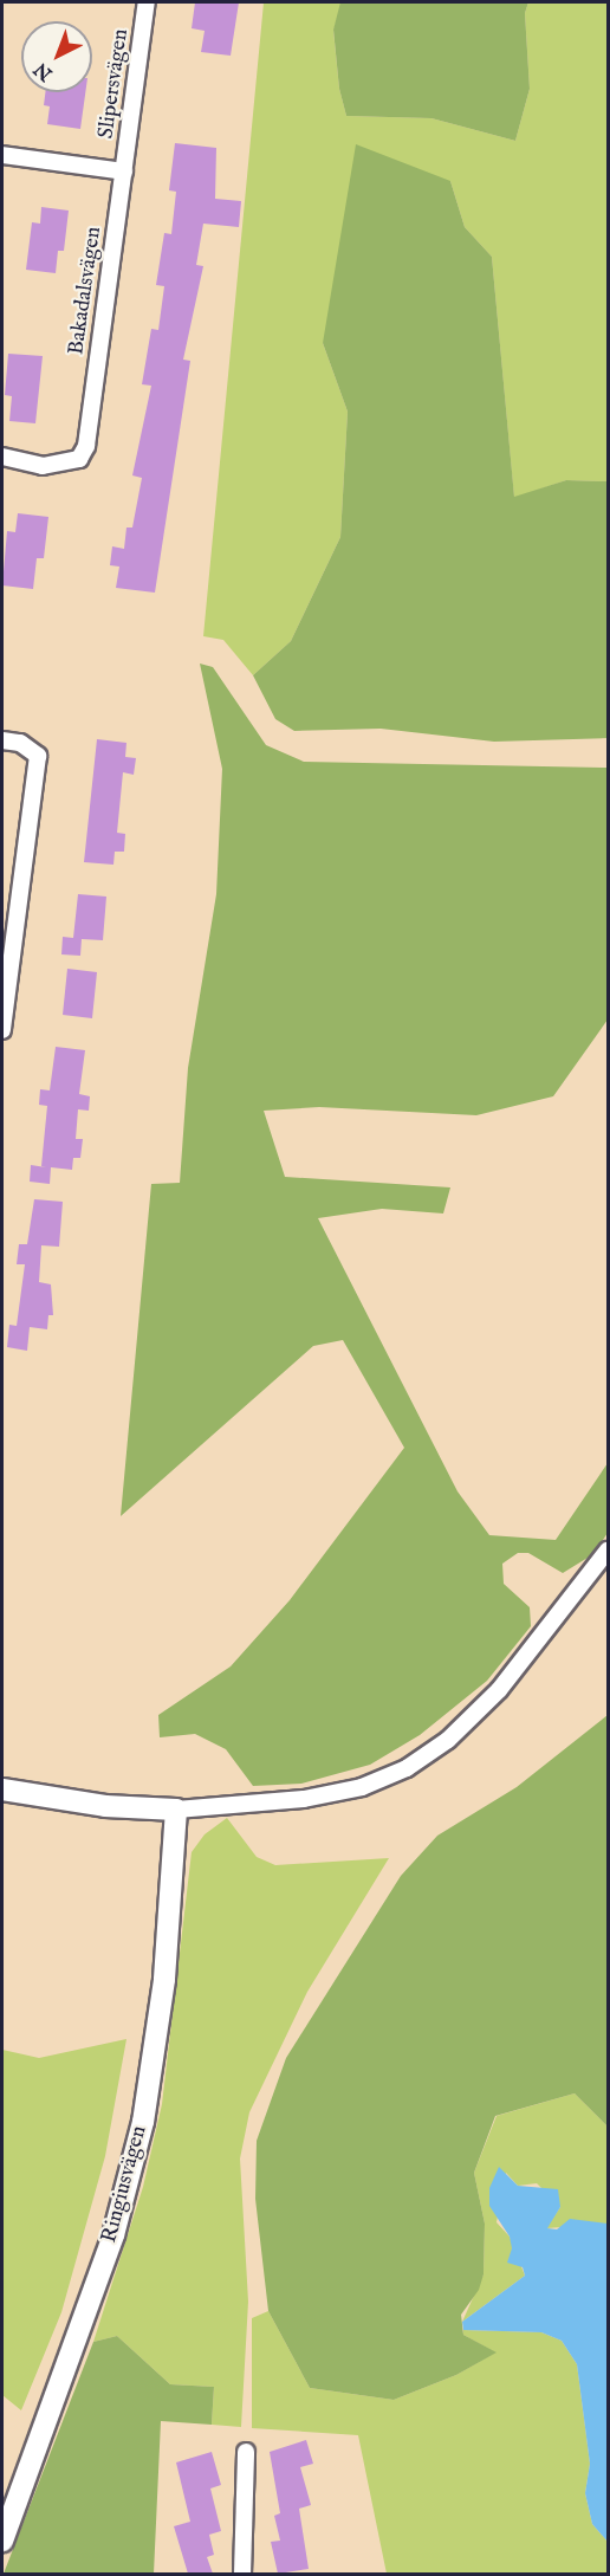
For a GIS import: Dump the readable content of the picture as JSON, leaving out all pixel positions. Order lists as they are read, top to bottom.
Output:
{
  "streets": {
    "street": ["Slipersvägen", "Bakadalsvägen", "Ringiusvägen"]
  },
  "crossings": [
    ["Slipersvägen", "Bakadalsvägen"]
  ],
  "north": "bottom left"
}
